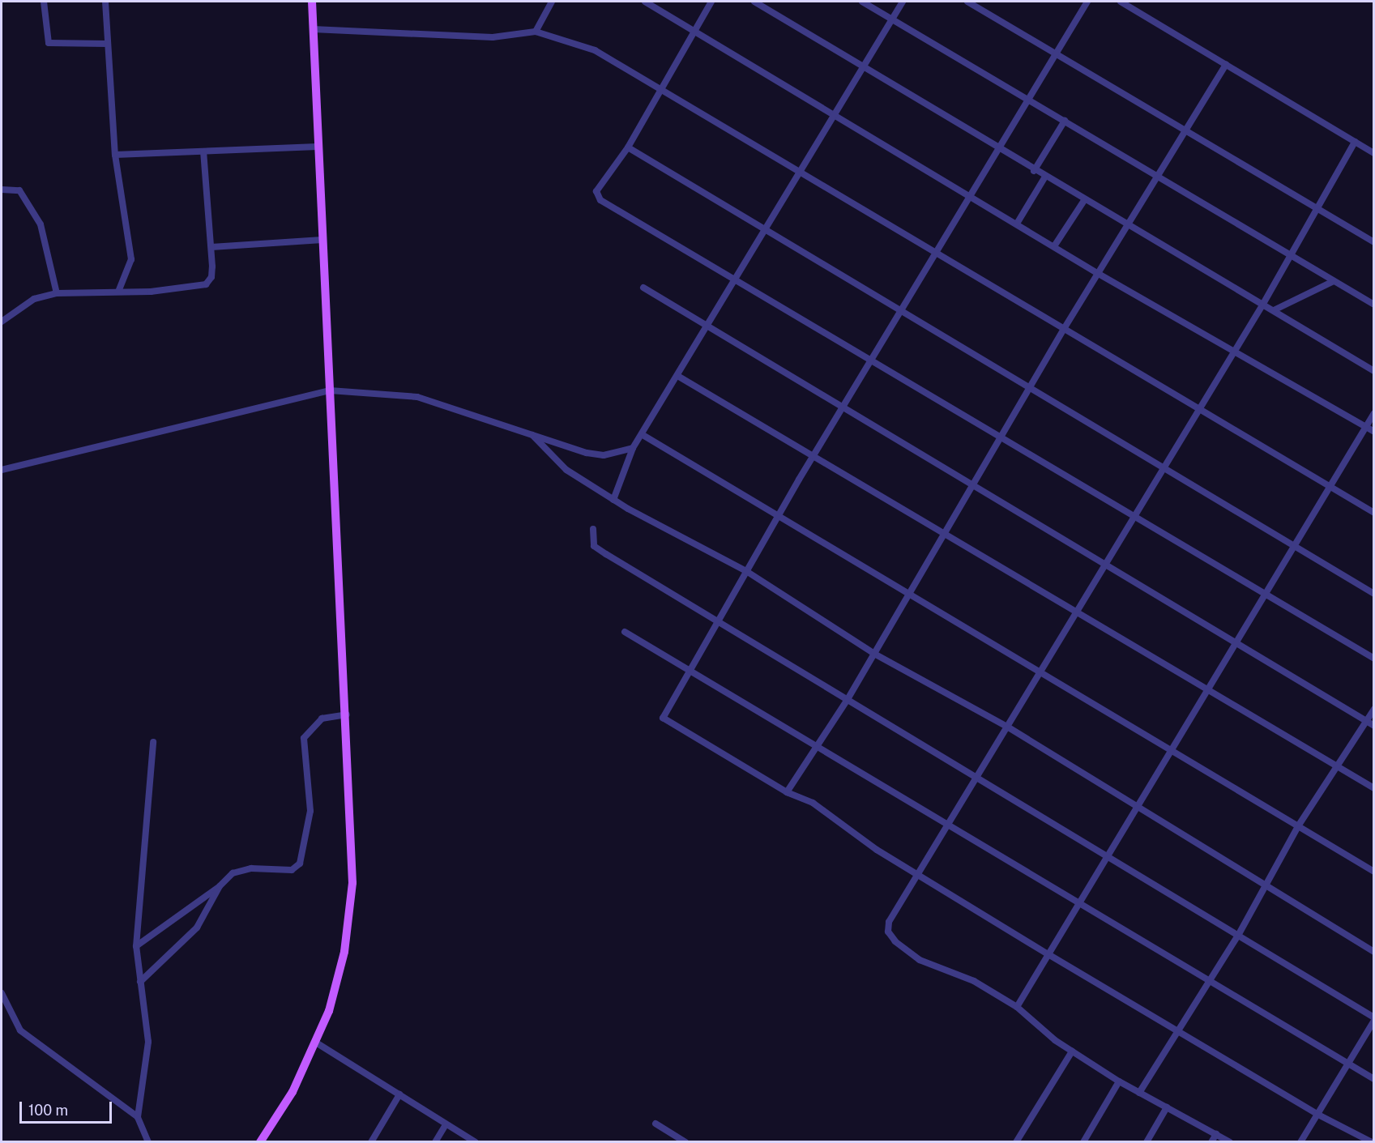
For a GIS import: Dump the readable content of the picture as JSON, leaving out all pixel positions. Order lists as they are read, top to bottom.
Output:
{
  "scale_bar": "100 m"
}
